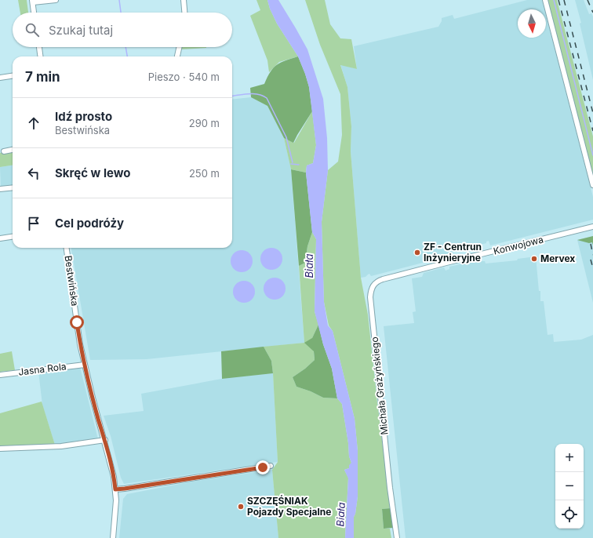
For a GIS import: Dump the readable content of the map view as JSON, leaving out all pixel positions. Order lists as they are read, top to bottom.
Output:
{
  "streets": {
    "street": [
      "Konwojowa",
      "Bestwińska",
      "Jasna Rola",
      "Michała Grażyńskiego"
    ]
  },
  "crossings": [
    ["Konwojowa", "Michała Grażyńskiego"],
    ["Bestwińska", "Jasna Rola"]
  ],
  "water": ["Biała"],
  "places": ["ZF - Centrun Inżynieryjne", "Mervex", "SZCZĘŚNIAK Pojazdy Specjalne"],
  "north": "bottom",
  "page": {
    "search": "Szukaj tutaj",
    "heading": ["7 min", "Pieszo · 540 m"],
    "list": [
      ["Idź prosto", "Bestwińska", "290 m"],
      ["Skręć w lewo", "250 m"],
      "Cel podróży"
    ],
    "map_buttons": ["+", "−"]
  }
}
